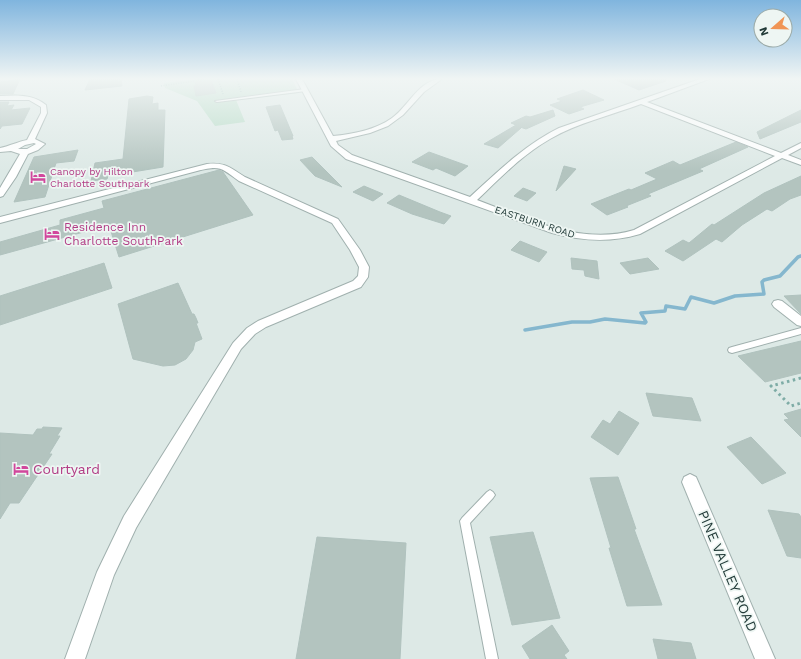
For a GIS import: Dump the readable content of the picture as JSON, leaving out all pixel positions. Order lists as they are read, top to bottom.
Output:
{
  "streets": {
    "street": ["EASTBURN ROAD", "PINE VALLEY ROAD"]
  },
  "places": {
    "hotel": ["Canopy by Hilton Charlotte Southpark", "Residence Inn Charlotte SouthPark", "Courtyard"]
  },
  "north": "left"
}
